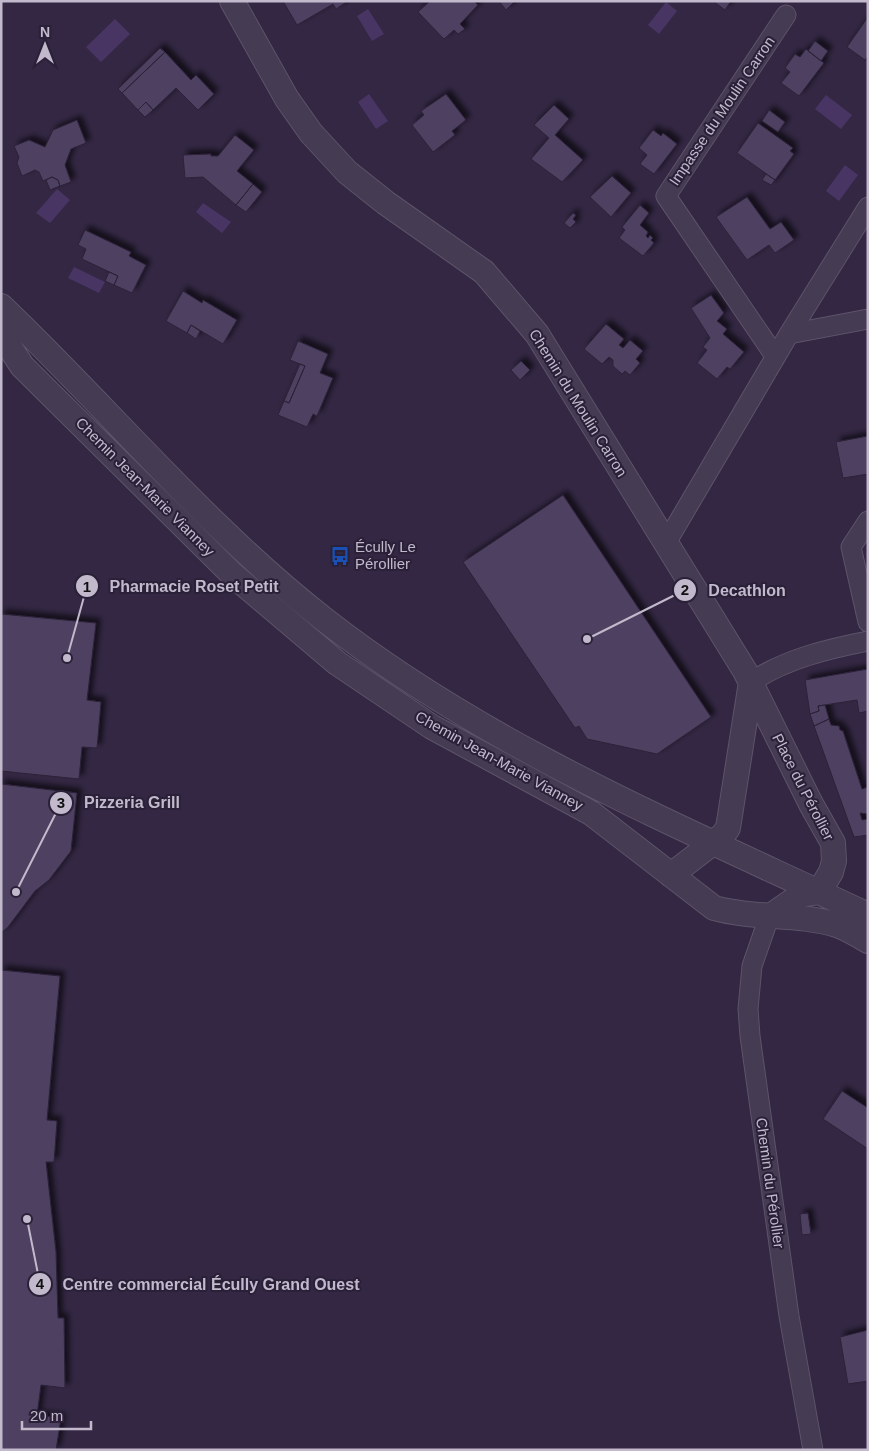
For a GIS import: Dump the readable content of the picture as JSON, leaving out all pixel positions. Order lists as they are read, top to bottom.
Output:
{
  "streets": {
    "street": [
      "Impasse du Moulin Carron",
      "Chemin du Moulin Carron",
      "Chemin Jean-Marie Vianney",
      "Place du Pérollier",
      "Chemin du Pérollier"
    ]
  },
  "crossings": [
    ["Chemin du Moulin Carron", "Place du Pérollier"],
    ["Chemin Jean-Marie Vianney", "Place du Pérollier"],
    ["Chemin Jean-Marie Vianney", "Chemin du Pérollier"]
  ],
  "places": {
    "bus stop": ["Écully Le Pérollier"],
    "other": [
      "Decathlon",
      "Pharmacie Roset Petit",
      "Pizzeria Grill",
      "Centre commercial Écully Grand Ouest"
    ]
  },
  "scale_bar": "20 m",
  "north": "top"
}
